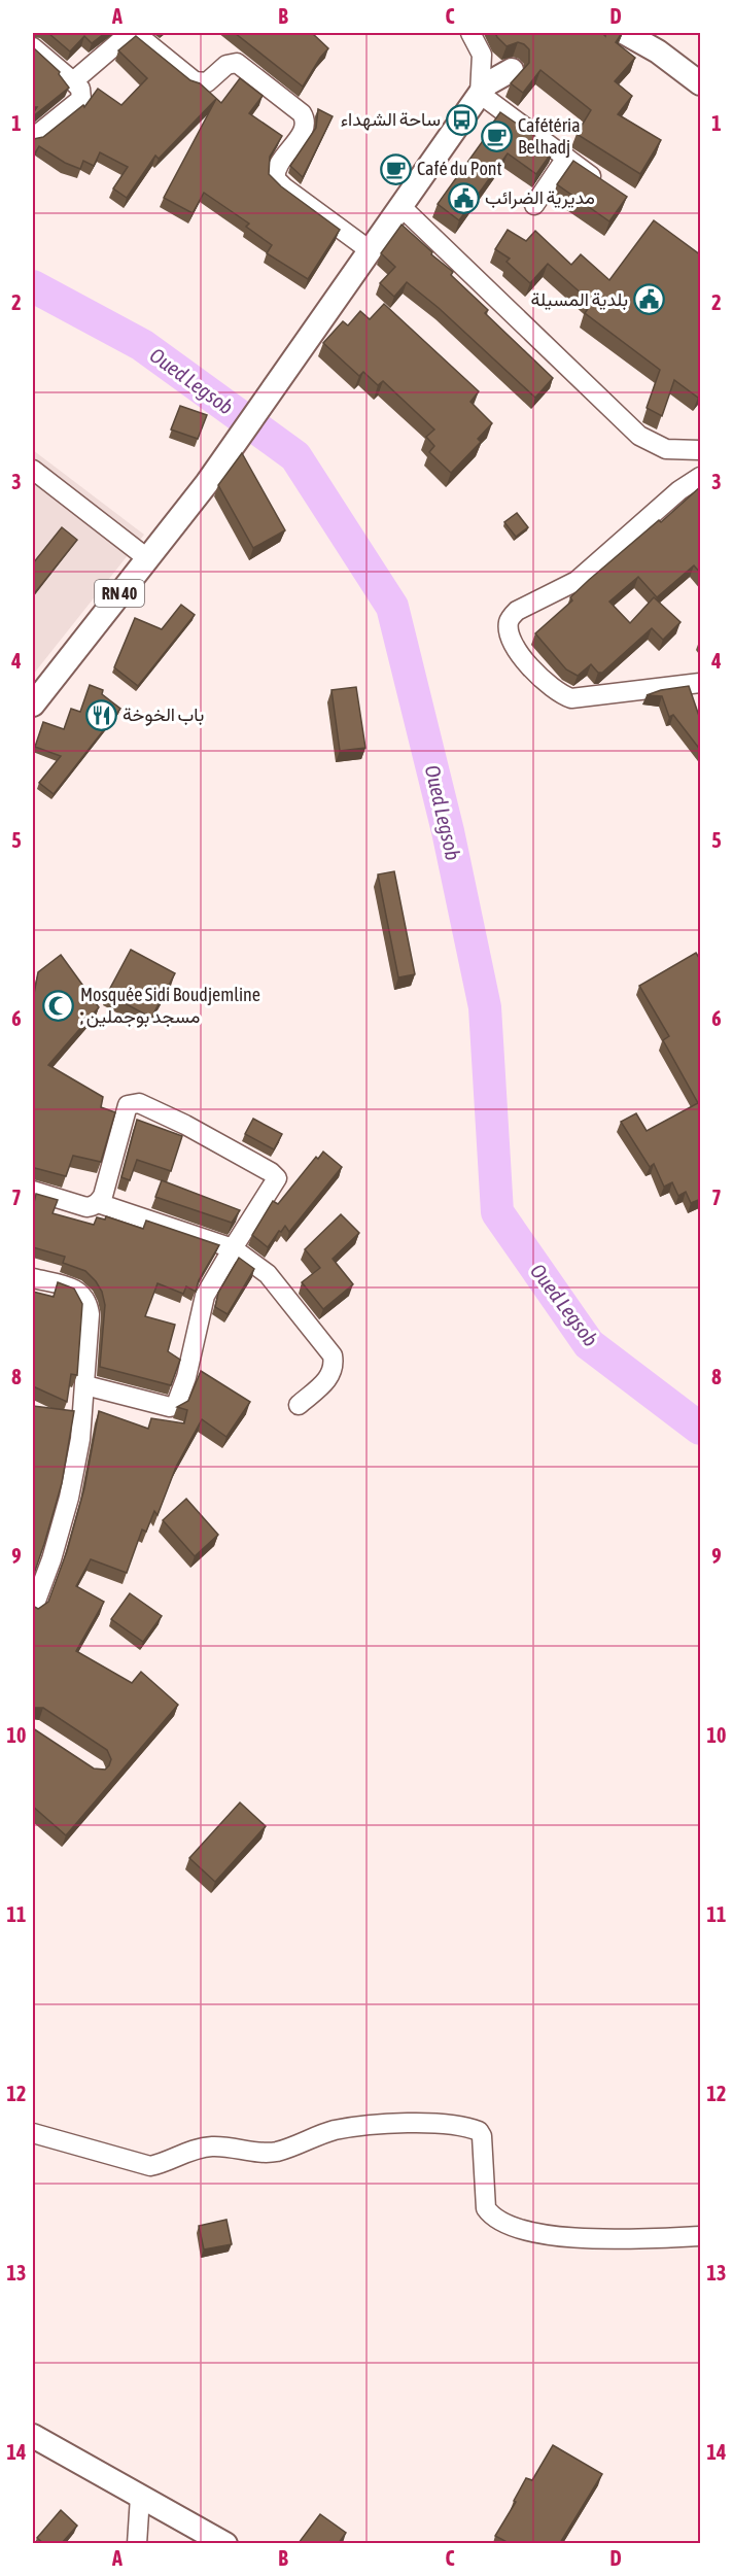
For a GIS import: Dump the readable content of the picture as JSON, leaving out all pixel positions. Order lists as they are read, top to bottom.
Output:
{
  "streets": {
    "main road": ["RN 40"]
  },
  "water": ["Oued Legsob"],
  "places": {
    "bus stop": ["ساحة الشهداء"],
    "cafe": ["Cafétéria Belhadj", "Café du Pont"],
    "public building": ["مديرية الضرائب", "بلدية المسيلة"],
    "restaurant": ["باب الخوخة"],
    "mosque": ["Mosquée Sidi Boudjemline ; مسجد بوجملين"]
  },
  "grid": {
    "columns": [
      "A",
      "B",
      "C",
      "D"
    ],
    "rows": [
      "1",
      "2",
      "3",
      "4",
      "5",
      "6",
      "7",
      "8",
      "9",
      "10",
      "11",
      "12",
      "13",
      "14"
    ]
  }
}
